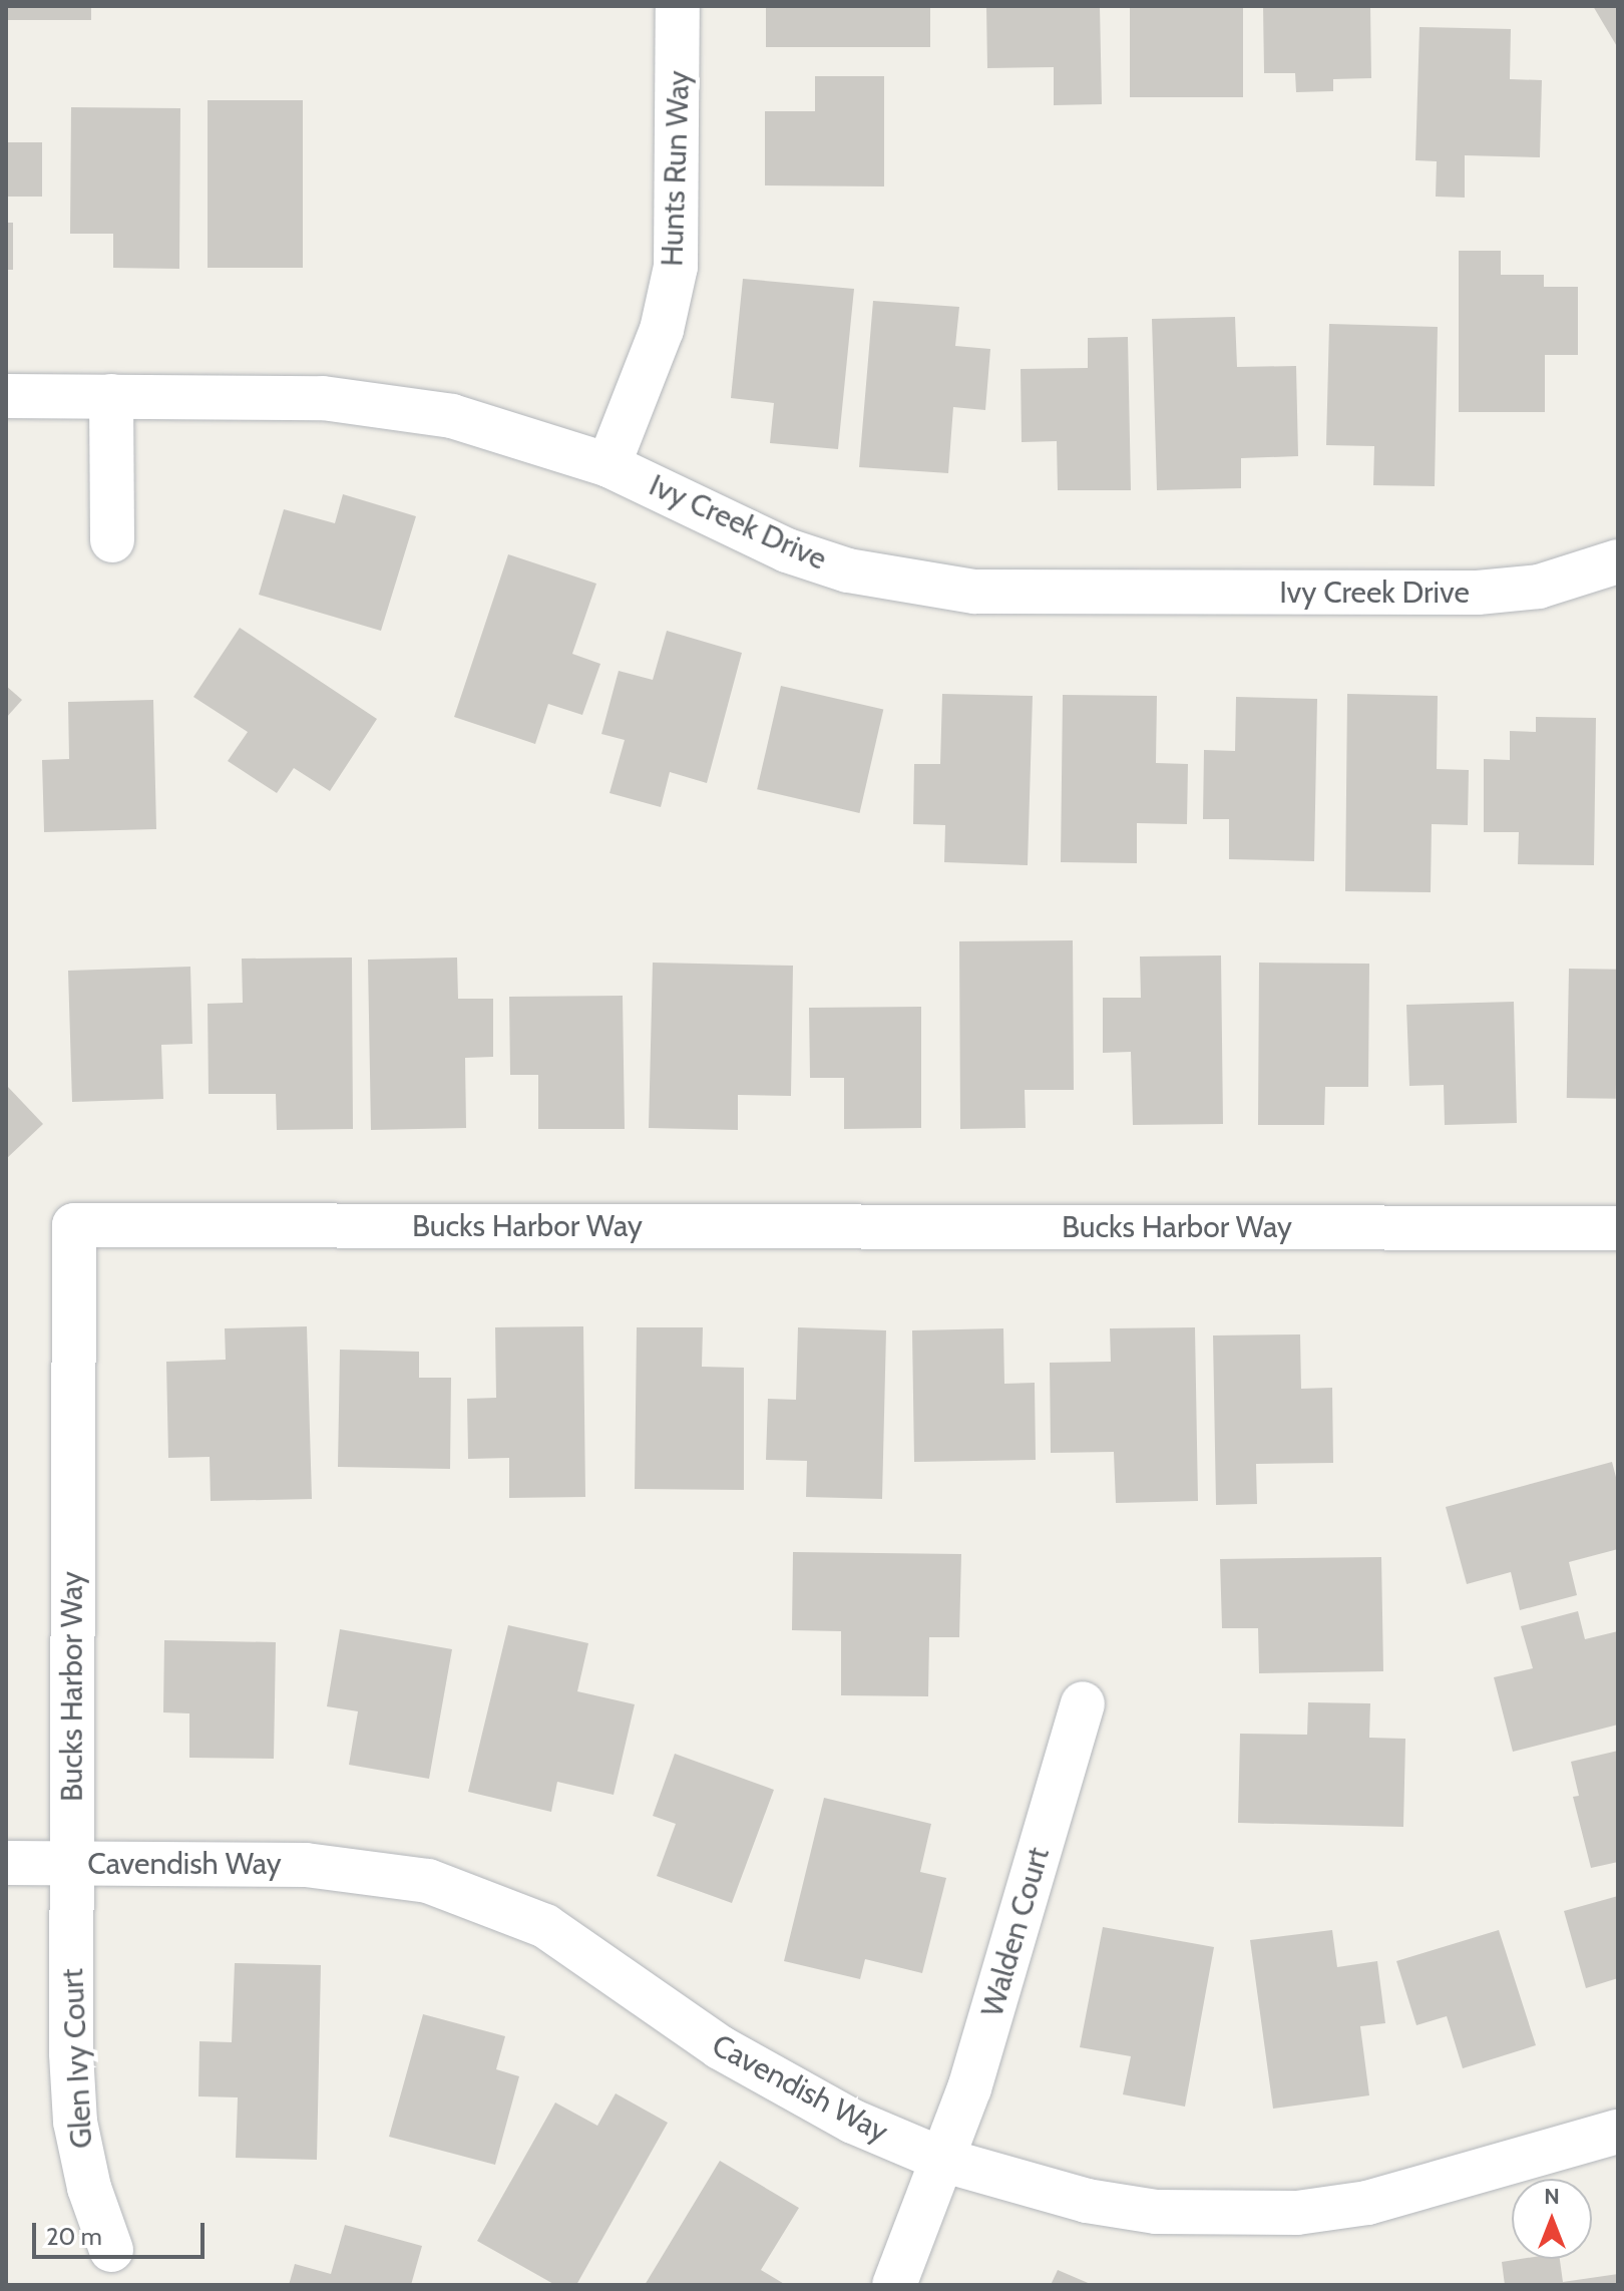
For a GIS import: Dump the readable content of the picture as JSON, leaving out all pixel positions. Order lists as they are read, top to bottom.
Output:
{
  "streets": {
    "street": [
      "Hunts Run Way",
      "Ivy Creek Drive",
      "Bucks Harbor Way",
      "Cavendish Way",
      "Walden Court",
      "Glen Ivy Court"
    ]
  },
  "crossings": [
    ["Hunts Run Way", "Ivy Creek Drive"],
    ["Bucks Harbor Way", "Cavendish Way"],
    ["Bucks Harbor Way", "Glen Ivy Court"],
    ["Cavendish Way", "Walden Court"],
    ["Cavendish Way", "Glen Ivy Court"]
  ],
  "scale_bar": "20 m",
  "north": "top"
}
